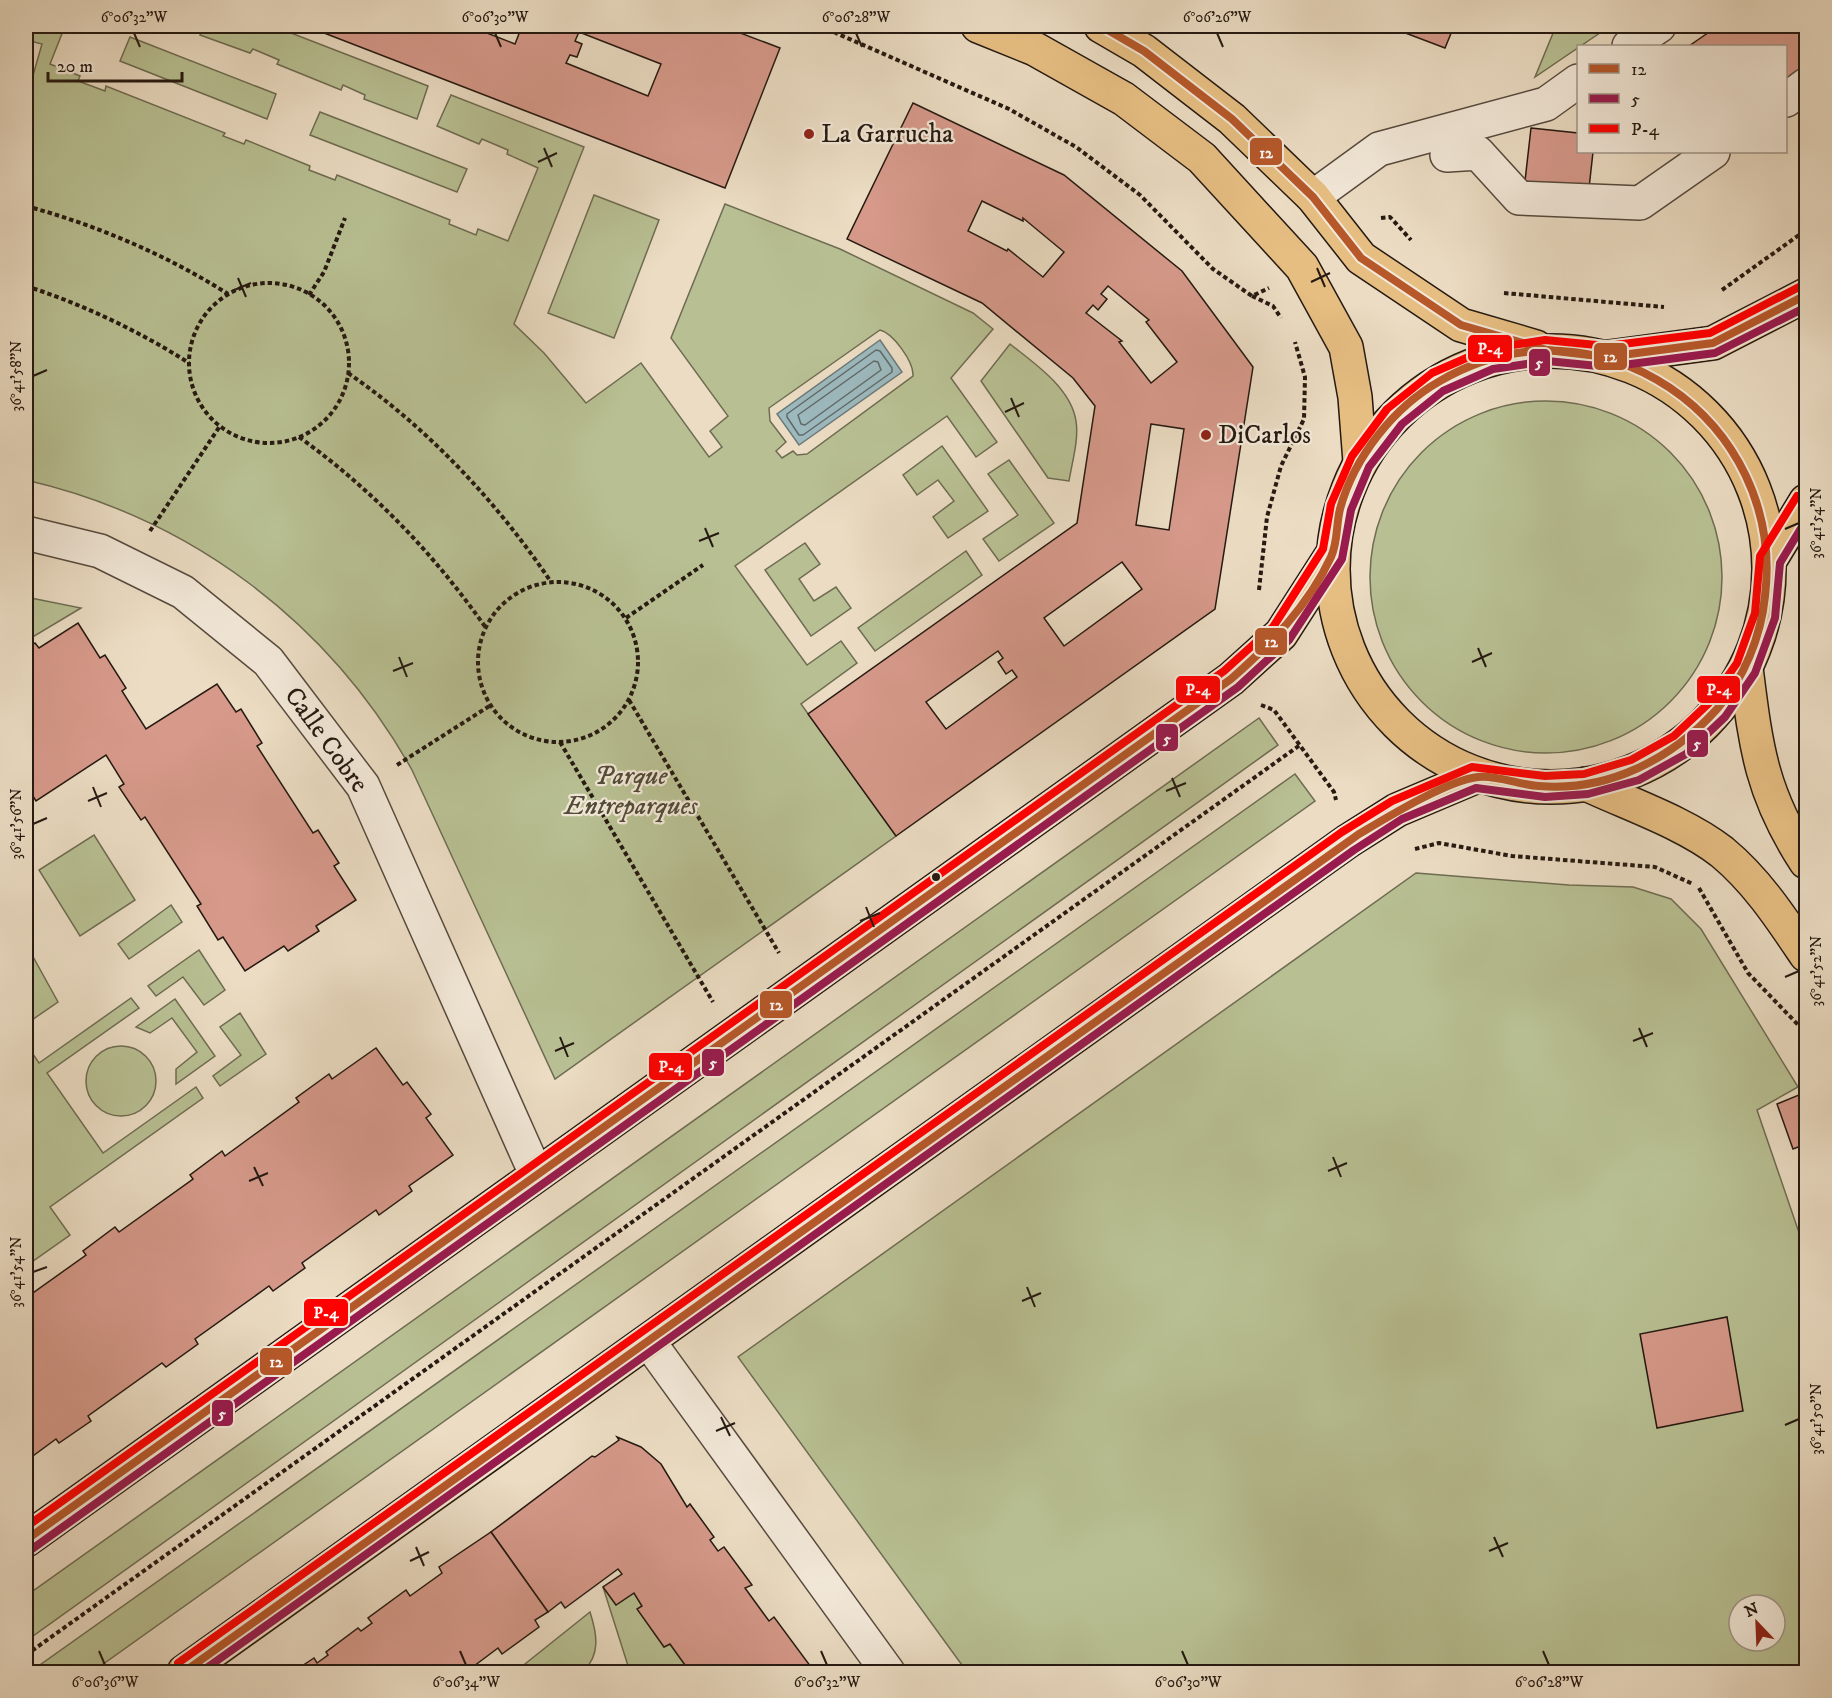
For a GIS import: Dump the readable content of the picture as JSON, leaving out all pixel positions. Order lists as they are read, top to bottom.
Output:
{
  "streets": {
    "street": ["Calle Cobre"]
  },
  "parks": ["Parque Entreparques"],
  "places": ["La Garrucha", "DiCarlos"],
  "lines": ["transit line 12", "transit line P-4", "transit line 5"],
  "legend": ["12", "5", "P-4"],
  "scale_bar": "20 m",
  "north": "top left",
  "coordinates": [
    "6°06'32\"W",
    "6°06'30\"W",
    "6°06'28\"W",
    "6°06'26\"W",
    "36°41'58\"N",
    "36°41'54\"N",
    "36°41'56\"N",
    "36°41'52\"N",
    "36°41'50\"N",
    "6°06'36\"W",
    "6°06'34\"W"
  ]
}
